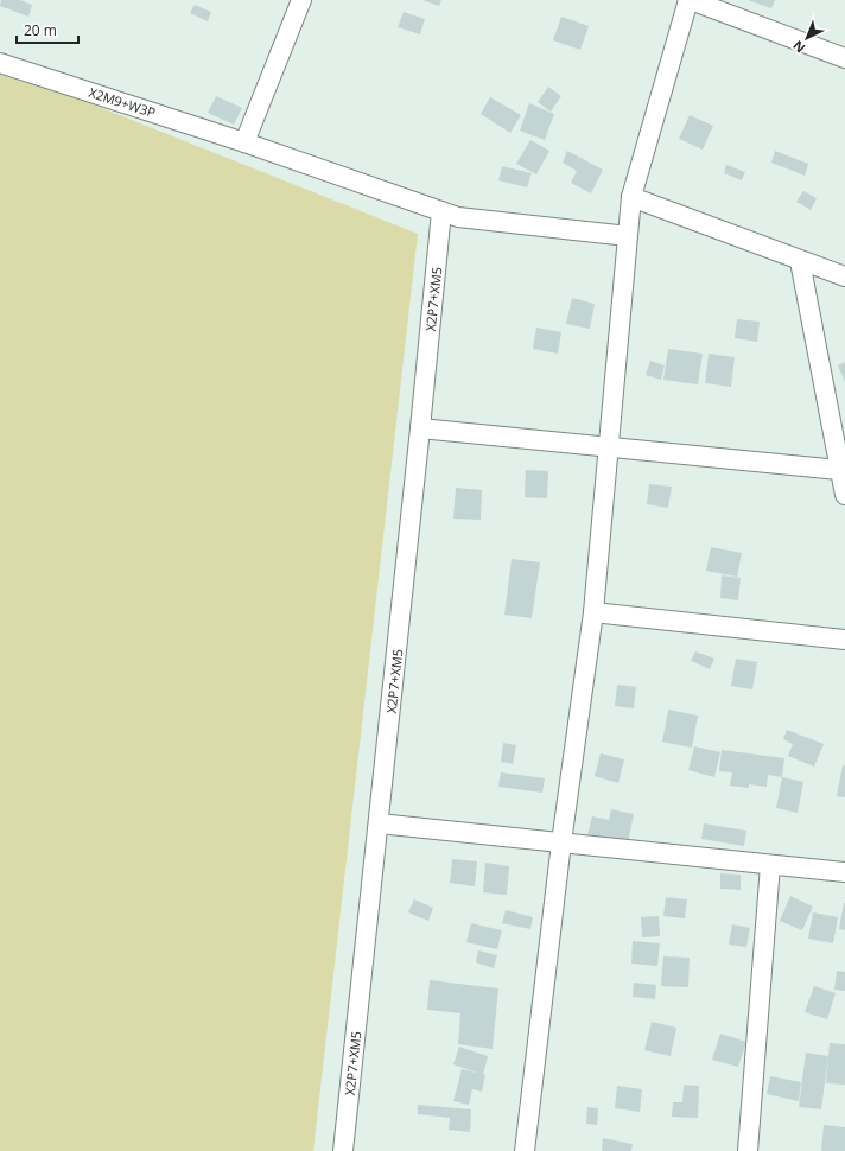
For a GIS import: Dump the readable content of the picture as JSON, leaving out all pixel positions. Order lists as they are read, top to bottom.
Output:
{
  "streets": {
    "street": ["X2M9+W3P", "X2P7+XM5"]
  },
  "crossings": [
    ["X2M9+W3P", "X2P7+XM5"]
  ],
  "scale_bar": "20 m",
  "north": "bottom left"
}
